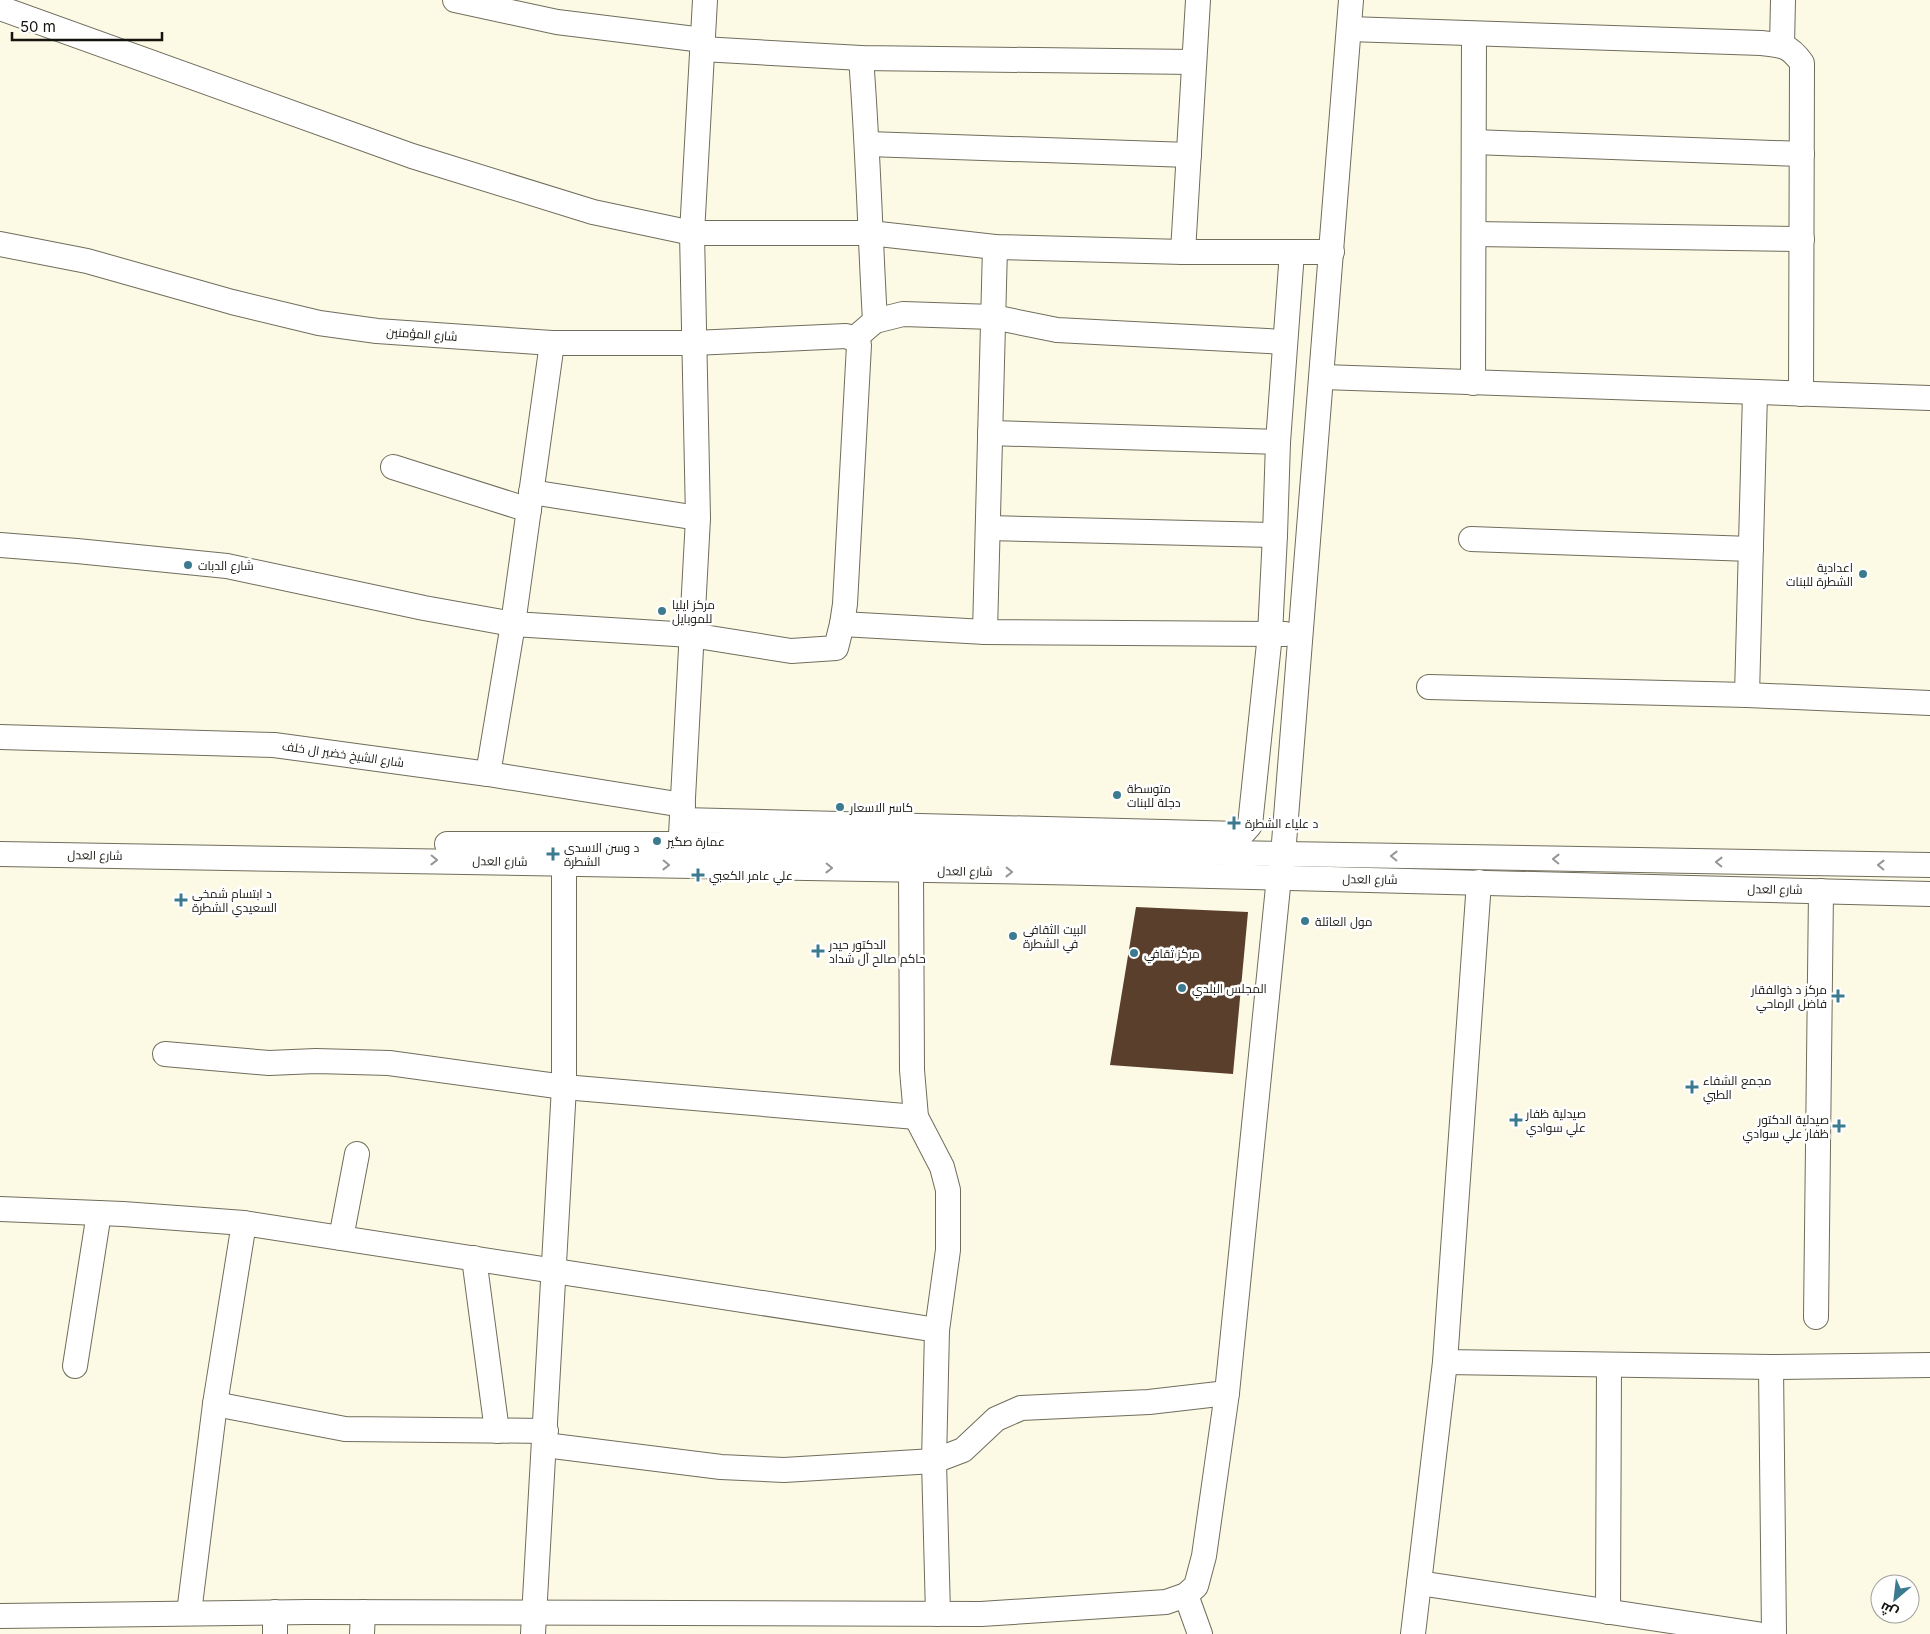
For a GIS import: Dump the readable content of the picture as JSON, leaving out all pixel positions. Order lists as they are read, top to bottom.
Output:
{
  "streets": {
    "street": ["شارع المؤمنين", "شارع الشيخ خضير ال خلف", "شارع العدل"]
  },
  "places": {
    "other": [
      "شارع الدبات",
      "اعدادية الشطرة للبنات",
      "مركز ايليا للموبايل",
      "متوسطة دجلة للبنات",
      "كاسر الاسعار",
      "عمارة صگير",
      "مول العائلة",
      "البيت الثقافي في الشطرة",
      "مركز ثقافي",
      "المجلس البلدي"
    ],
    "health": [
      "د علياء الشطرة",
      "د وسن الاسدي الشطرة",
      "علي عامر الكعبي",
      "د ابتسام شمخي السعيدي الشطرة",
      "الدكتور حيدر حاكم صالح آل شداد",
      "مركز د ذوالفقار فاضل الرماحي",
      "مجمع الشفاء الطبي",
      "صيدلية ظفار علي سوادي",
      "صيدلية الدكتور ظفار علي سوادي"
    ]
  },
  "scale_bar": "50 m",
  "north": "bottom left"
}
